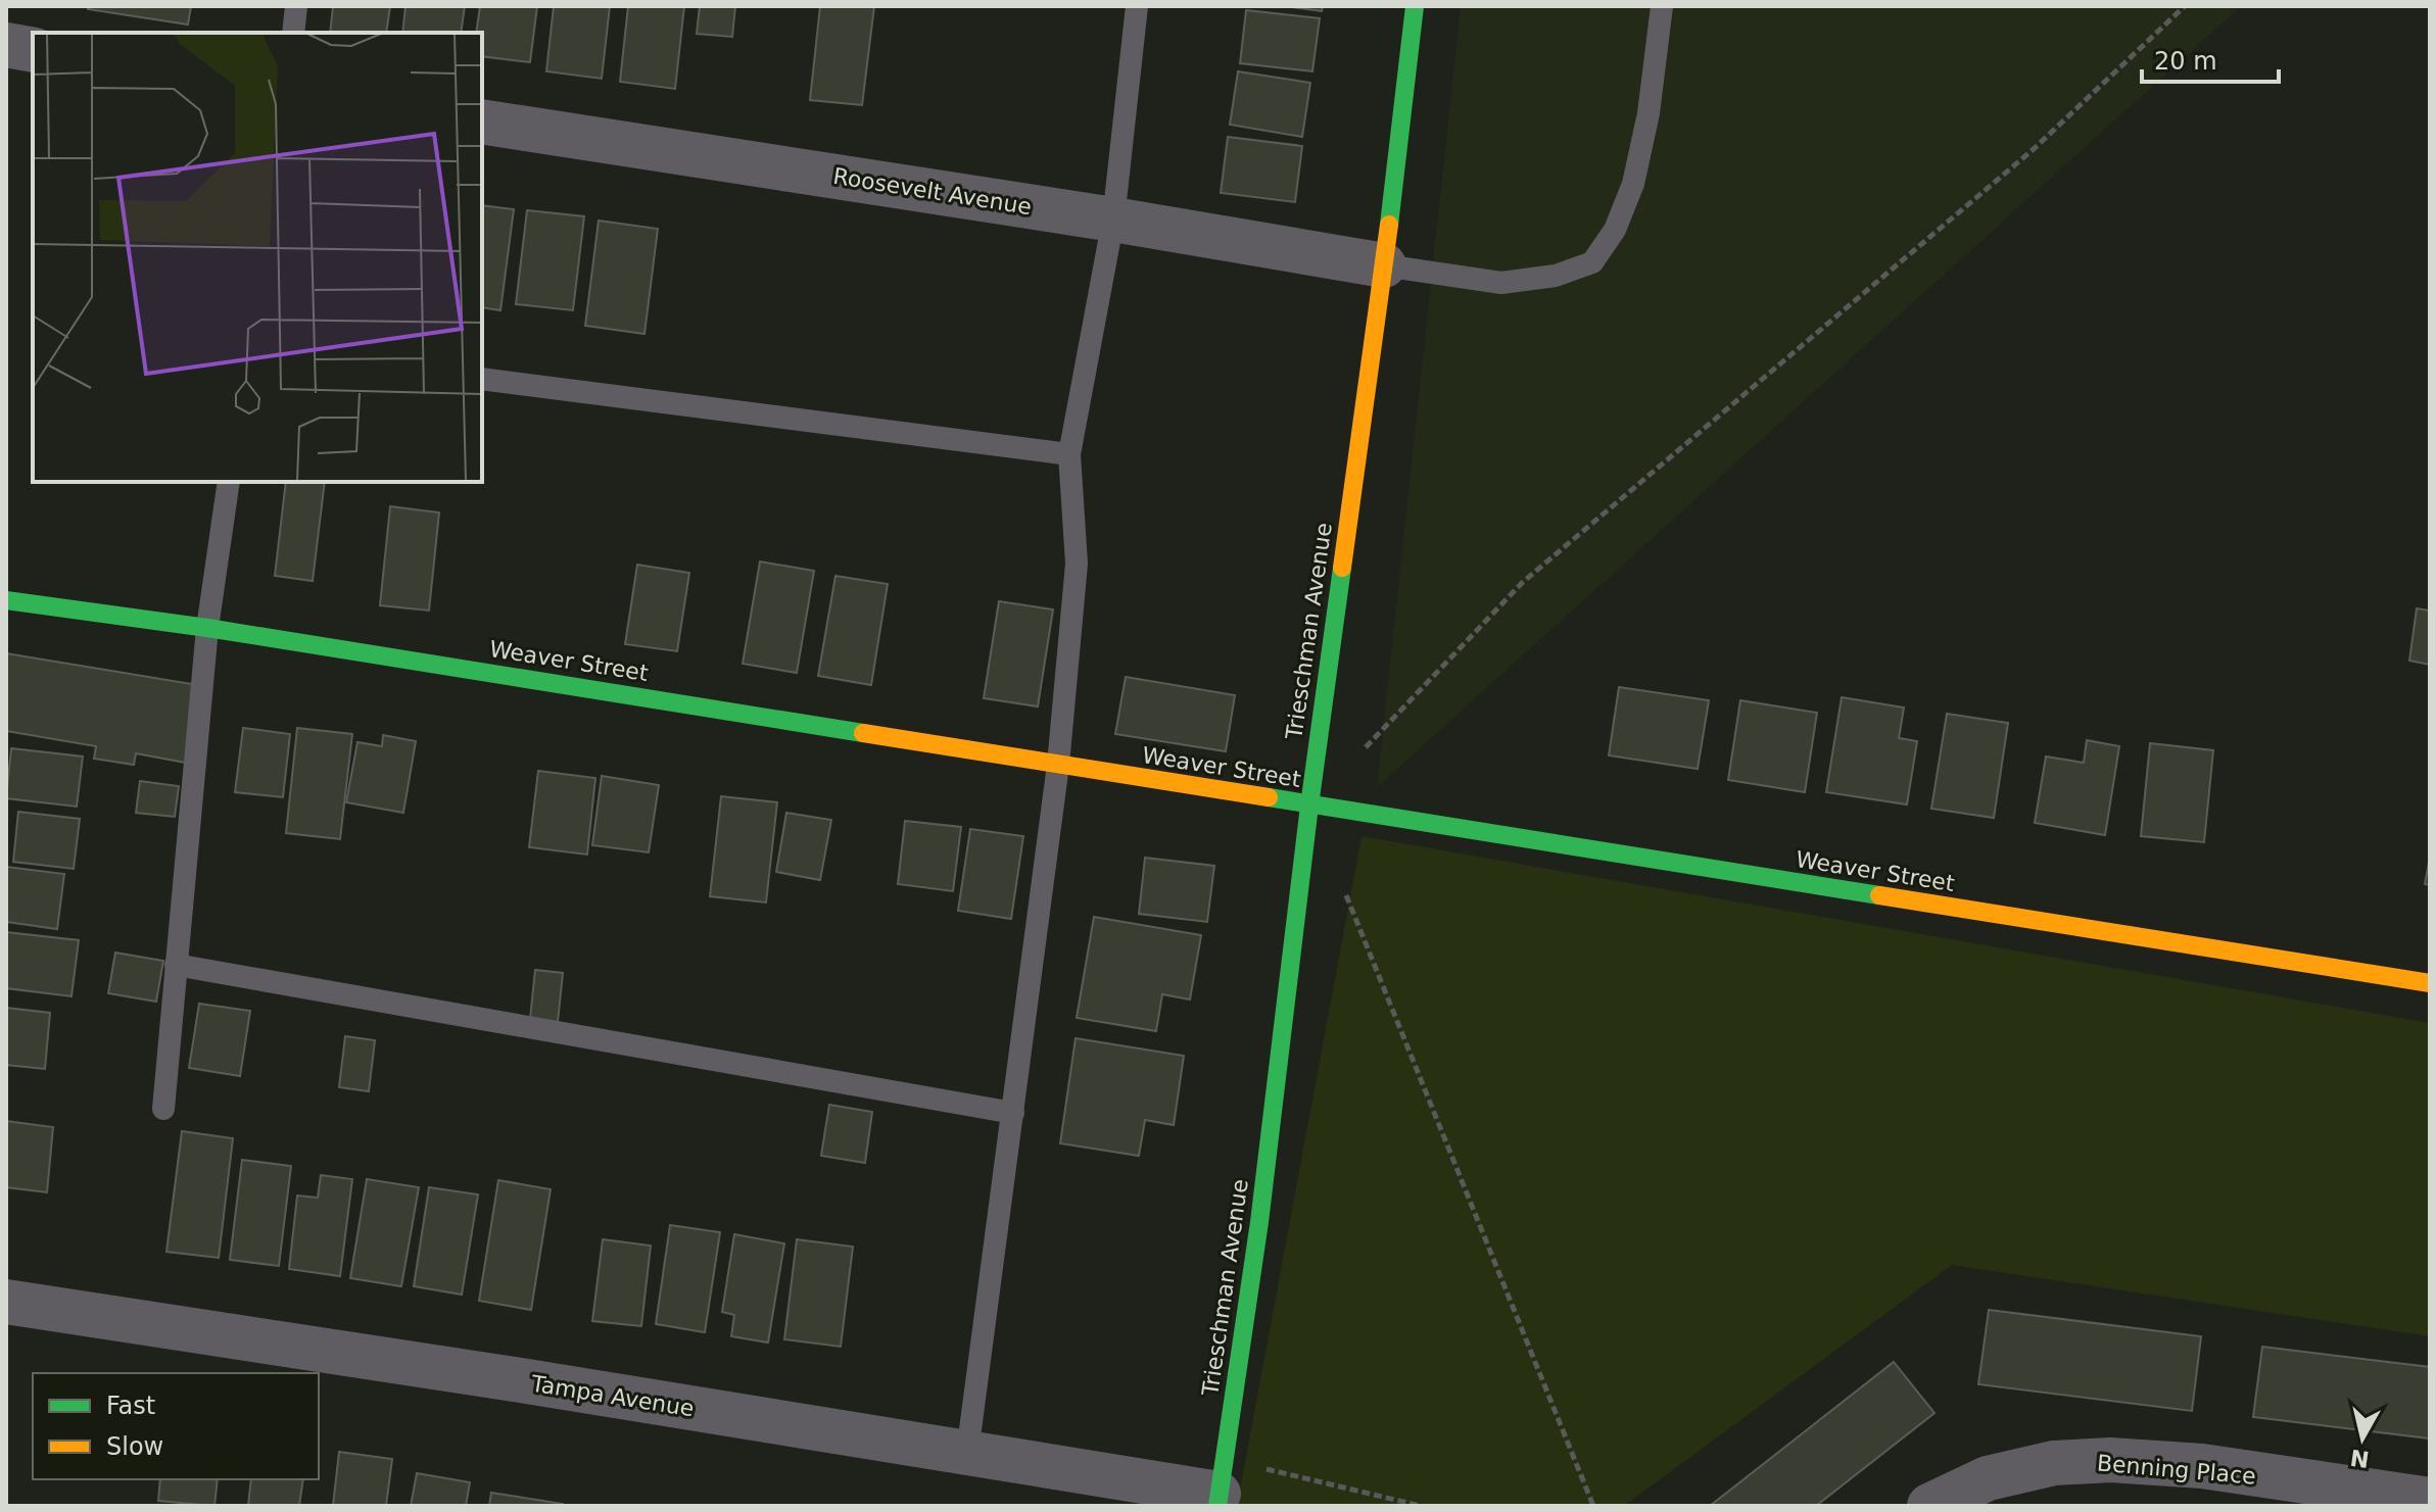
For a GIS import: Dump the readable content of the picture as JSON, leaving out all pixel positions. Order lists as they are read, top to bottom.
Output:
{
  "streets": {
    "street": [
      "Roosevelt Avenue",
      "Trieschman Avenue",
      "Weaver Street",
      "Tampa Avenue",
      "Benning Place"
    ]
  },
  "crossings": [
    ["Roosevelt Avenue", "Trieschman Avenue"],
    ["Trieschman Avenue", "Weaver Street"],
    ["Trieschman Avenue", "Tampa Avenue"]
  ],
  "legend": ["Fast", "Slow"],
  "scale_bar": "20 m",
  "north": "bottom"
}
